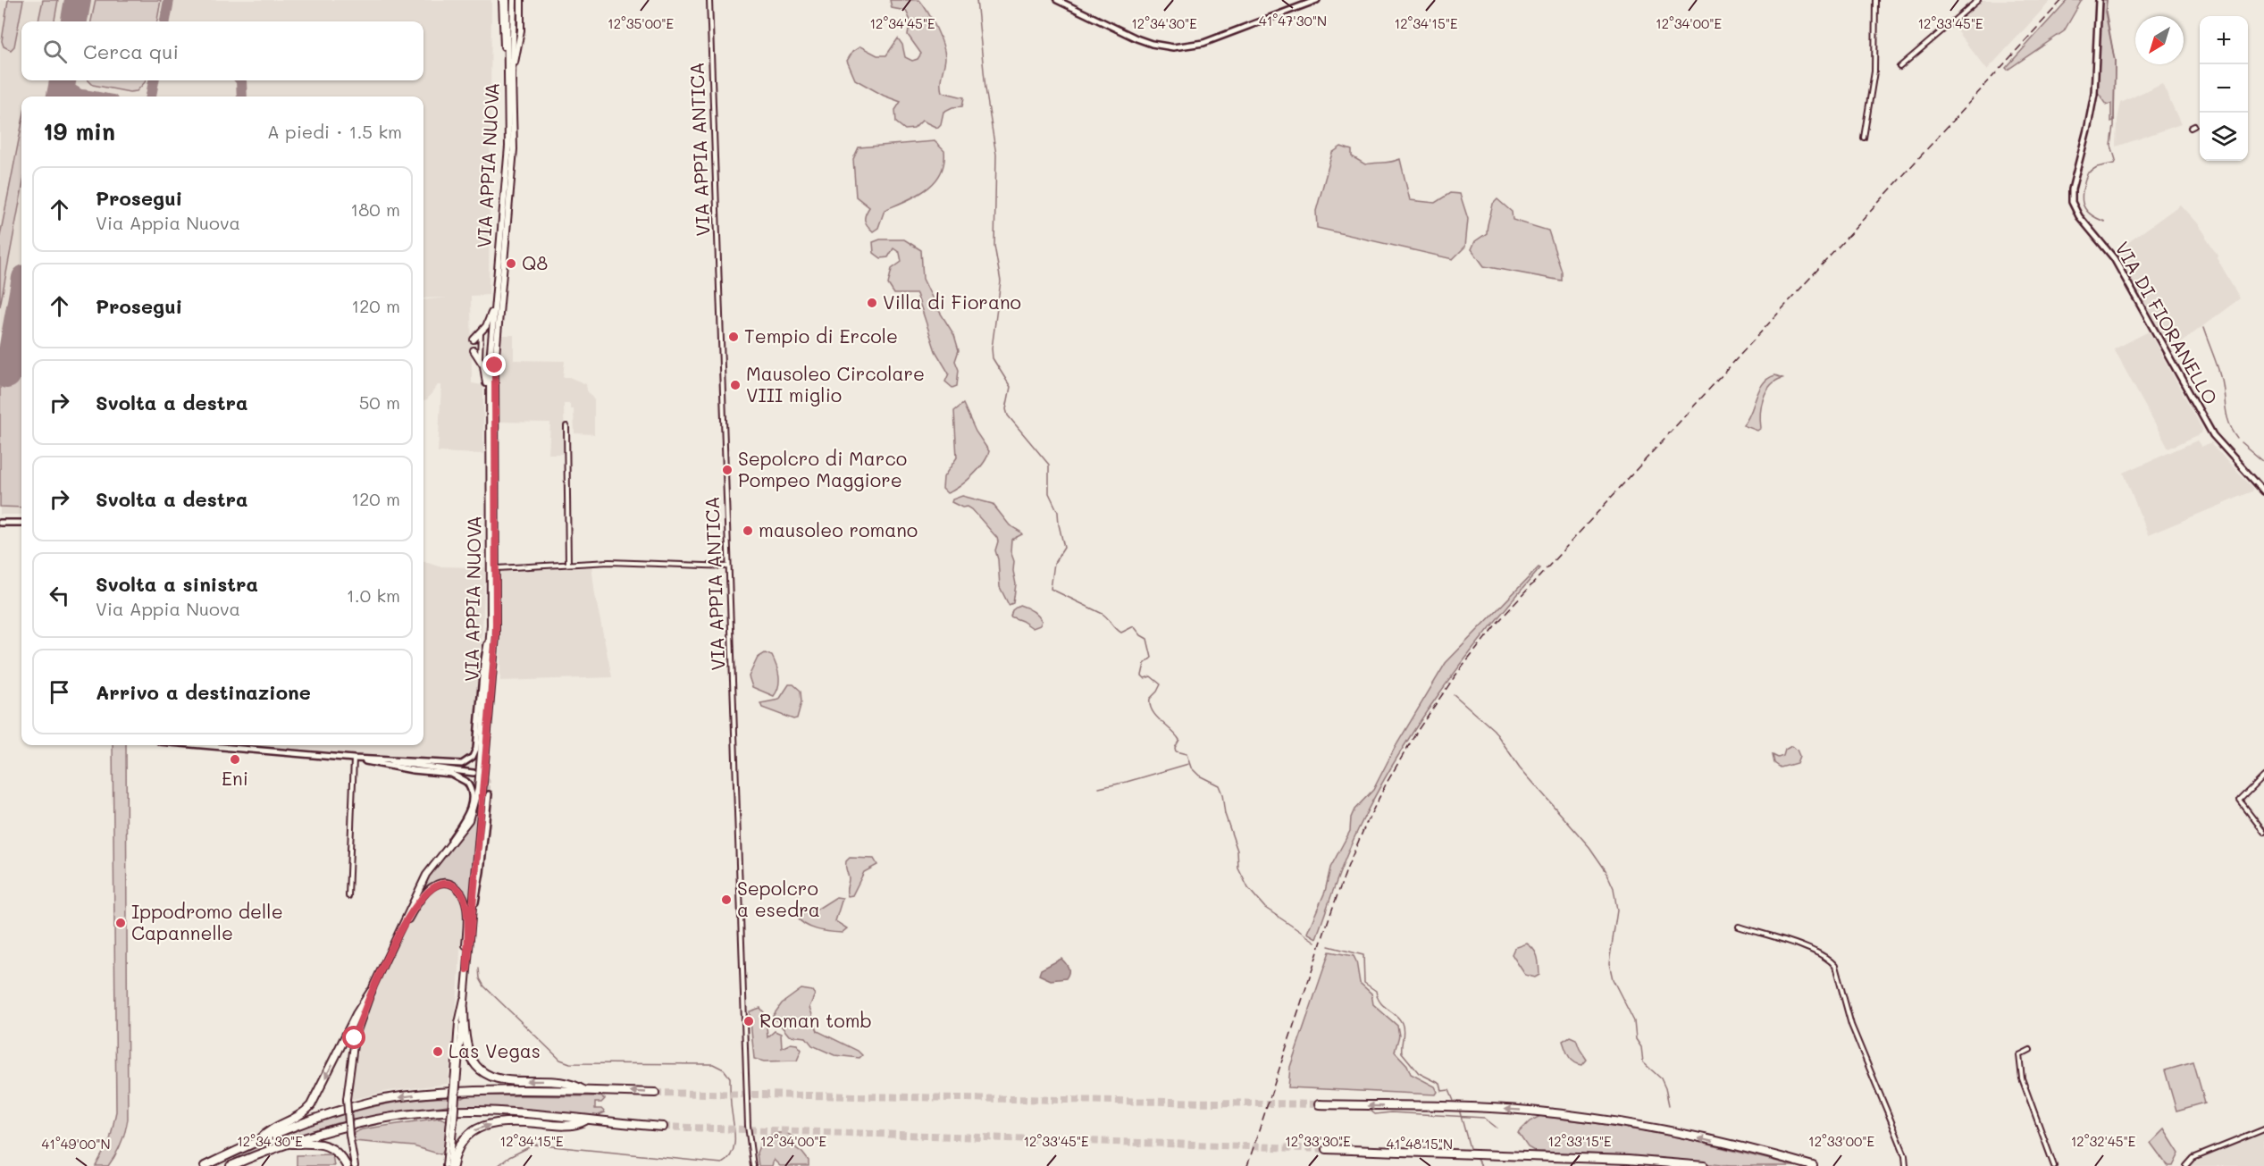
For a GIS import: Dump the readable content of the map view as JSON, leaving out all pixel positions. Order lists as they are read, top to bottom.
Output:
{
  "streets": {
    "main road": ["VIA APPIA NUOVA"],
    "street": ["VIA APPIA ANTICA", "VIA DI FIORANELLO"]
  },
  "places": [
    "Q8",
    "Villa di Fiorano",
    "Tempio di Ercole",
    "Mausoleo Circolare VIII miglio",
    "Sepolcro di Marco Pompeo Maggiore",
    "mausoleo romano",
    "Eni",
    "Sepolcro a esedra",
    "Ippodromo delle Capannelle",
    "Roman tomb",
    "Las Vegas"
  ],
  "north": "bottom left",
  "page": {
    "map_buttons": ["+", "−"],
    "search": "Cerca qui",
    "heading": ["19 min", "A piedi · 1.5 km"],
    "list": [
      ["Prosegui", "Via Appia Nuova", "180 m"],
      ["Prosegui", "120 m"],
      ["Svolta a destra", "50 m"],
      ["Svolta a destra", "120 m"],
      ["Svolta a sinistra", "Via Appia Nuova", "1.0 km"],
      "Arrivo a destinazione"
    ]
  },
  "coordinates": [
    "41°47'30\"N",
    "12°35'00\"E",
    "12°34'45\"E",
    "12°34'30\"E",
    "12°34'15\"E",
    "12°34'00\"E",
    "12°33'45\"E",
    "12°33'30\"E",
    "12°33'15\"E",
    "12°33'00\"E",
    "12°32'45\"E",
    "41°49'00\"N",
    "41°48'15\"N"
  ]
}
